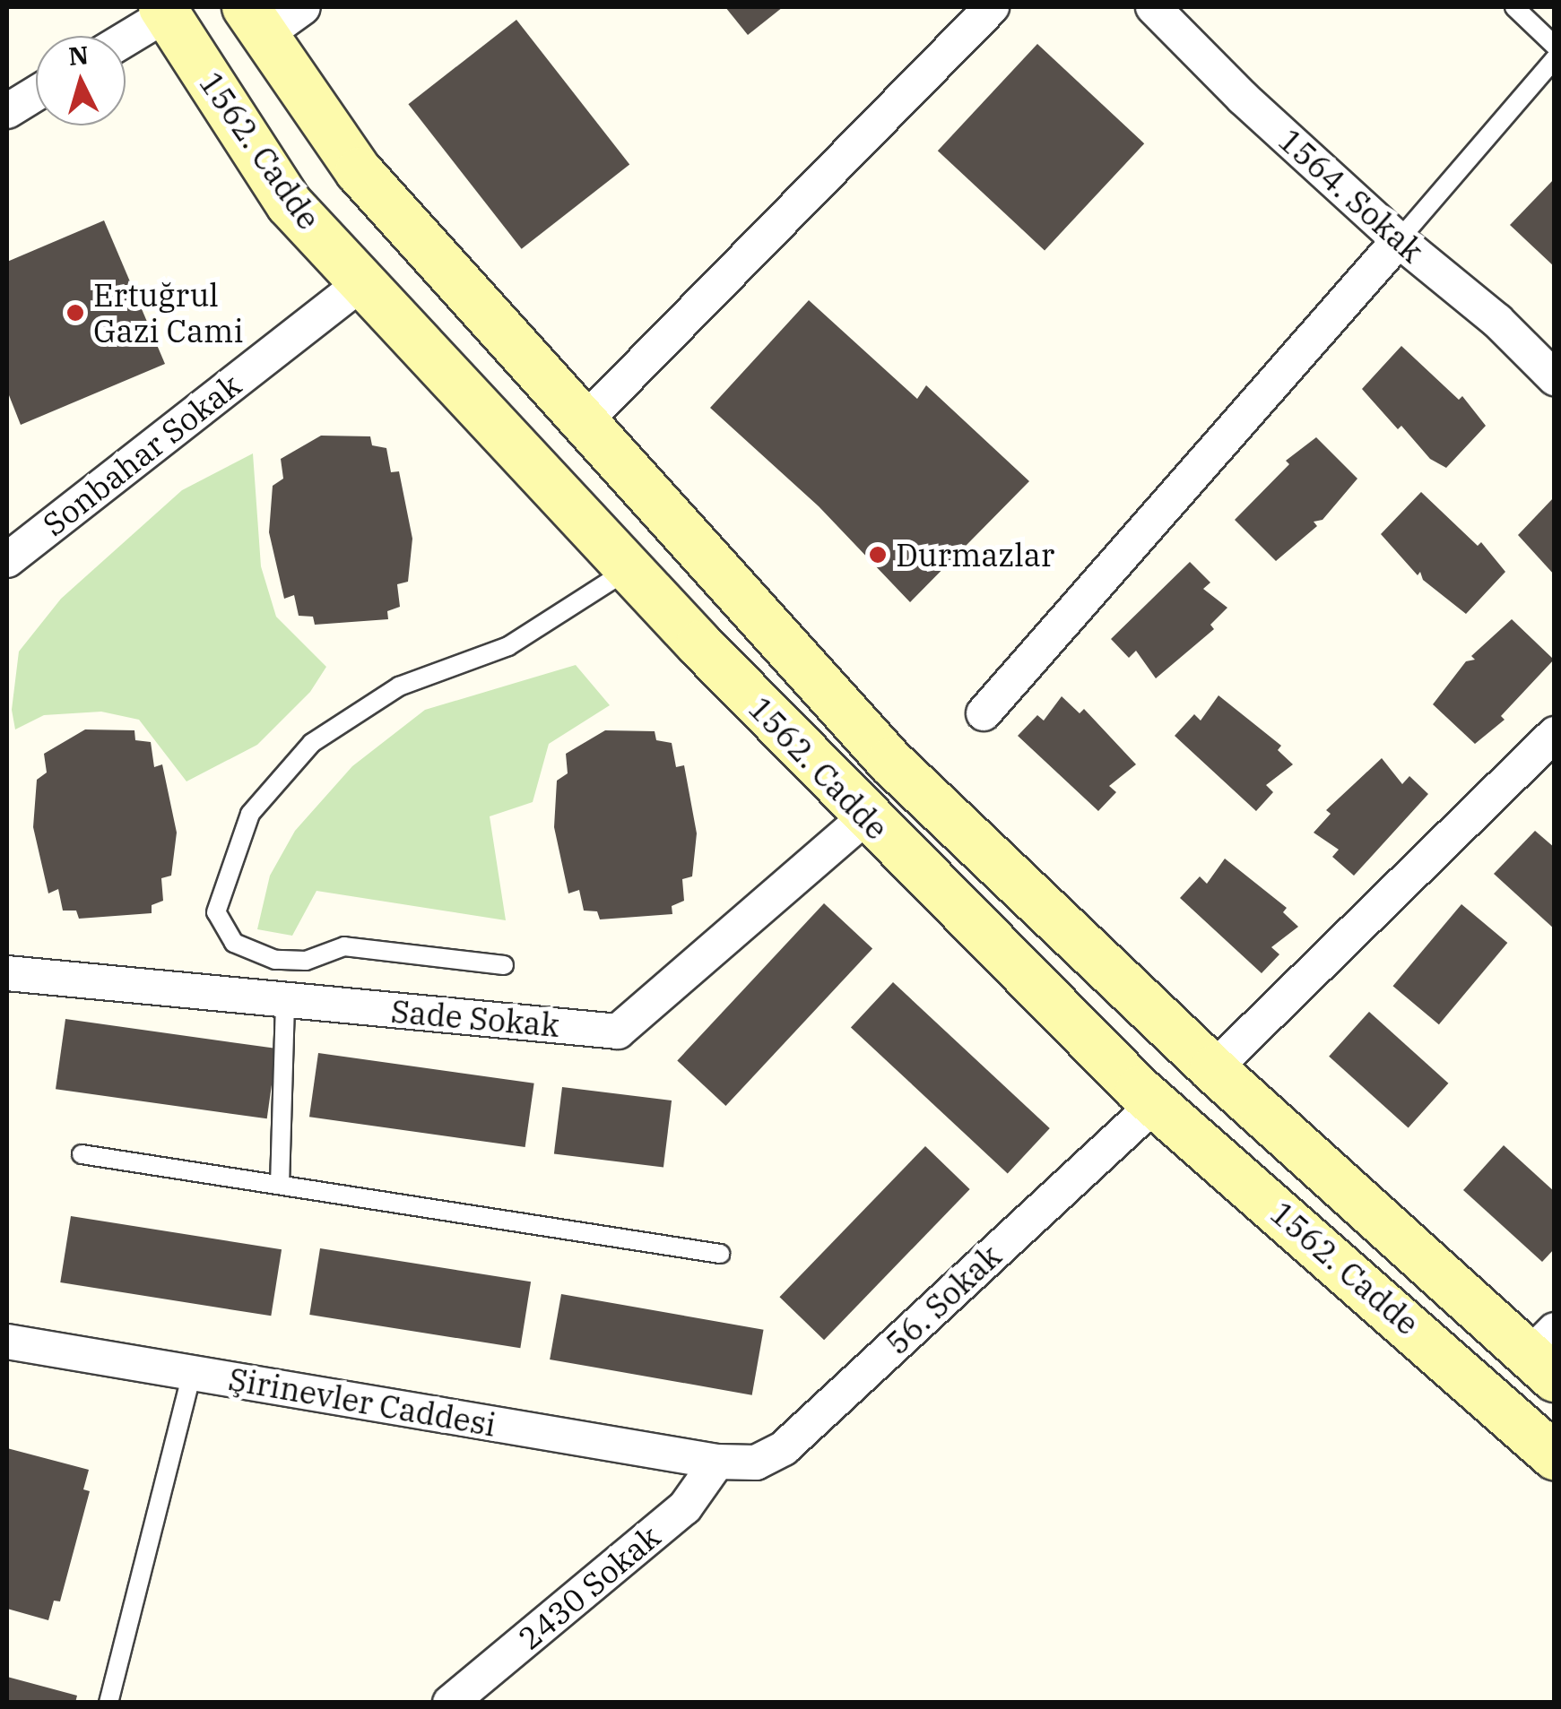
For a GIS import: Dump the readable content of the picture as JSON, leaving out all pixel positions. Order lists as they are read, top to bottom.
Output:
{
  "streets": {
    "main road": ["1562. Cadde"],
    "street": [
      "1564. Sokak",
      "Sonbahar Sokak",
      "Sade Sokak",
      "56. Sokak",
      "Şirinevler Caddesi",
      "2430 Sokak"
    ]
  },
  "crossings": [
    ["1562. Cadde", "Sonbahar Sokak"],
    ["1562. Cadde", "Sade Sokak"],
    ["1562. Cadde", "56. Sokak"],
    ["56. Sokak", "Şirinevler Caddesi"],
    ["56. Sokak", "2430 Sokak"],
    ["Şirinevler Caddesi", "2430 Sokak"]
  ],
  "places": ["Ertuğrul Gazi Cami", "Durmazlar"],
  "north": "top"
}
